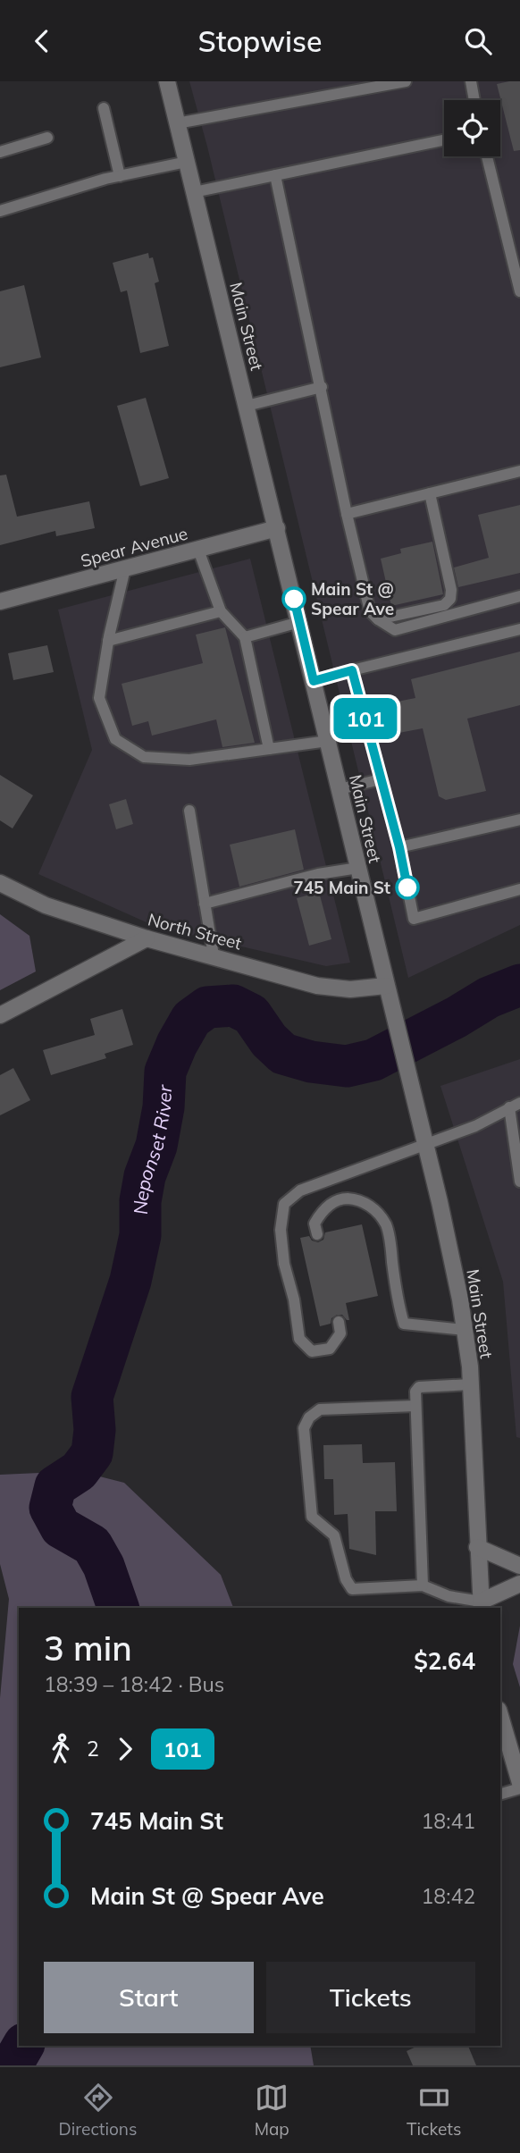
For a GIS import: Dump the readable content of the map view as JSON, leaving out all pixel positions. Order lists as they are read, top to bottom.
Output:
{
  "streets": {
    "main road": ["Main Street", "Spear Avenue", "North Street"]
  },
  "crossings": [
    ["Main Street", "Spear Avenue"],
    ["Main Street", "North Street"]
  ],
  "water": ["Neponset River"],
  "places": ["Main St @ Spear Ave", "745 Main St"],
  "lines": ["bus line 101"],
  "page": {
    "header": "Stopwise",
    "on_map": "101",
    "heading": ["3 min", "18:39 – 18:42 · Bus", "$2.64"],
    "legs": ["2", "101"],
    "list": [
      {
        "name": "745 Main St",
        "value": "18:41"
      },
      {
        "name": "Main St @ Spear Ave",
        "value": "18:42"
      }
    ],
    "buttons": ["Start", "Tickets"],
    "tabs": ["Directions", "Map", "Tickets"]
  }
}
